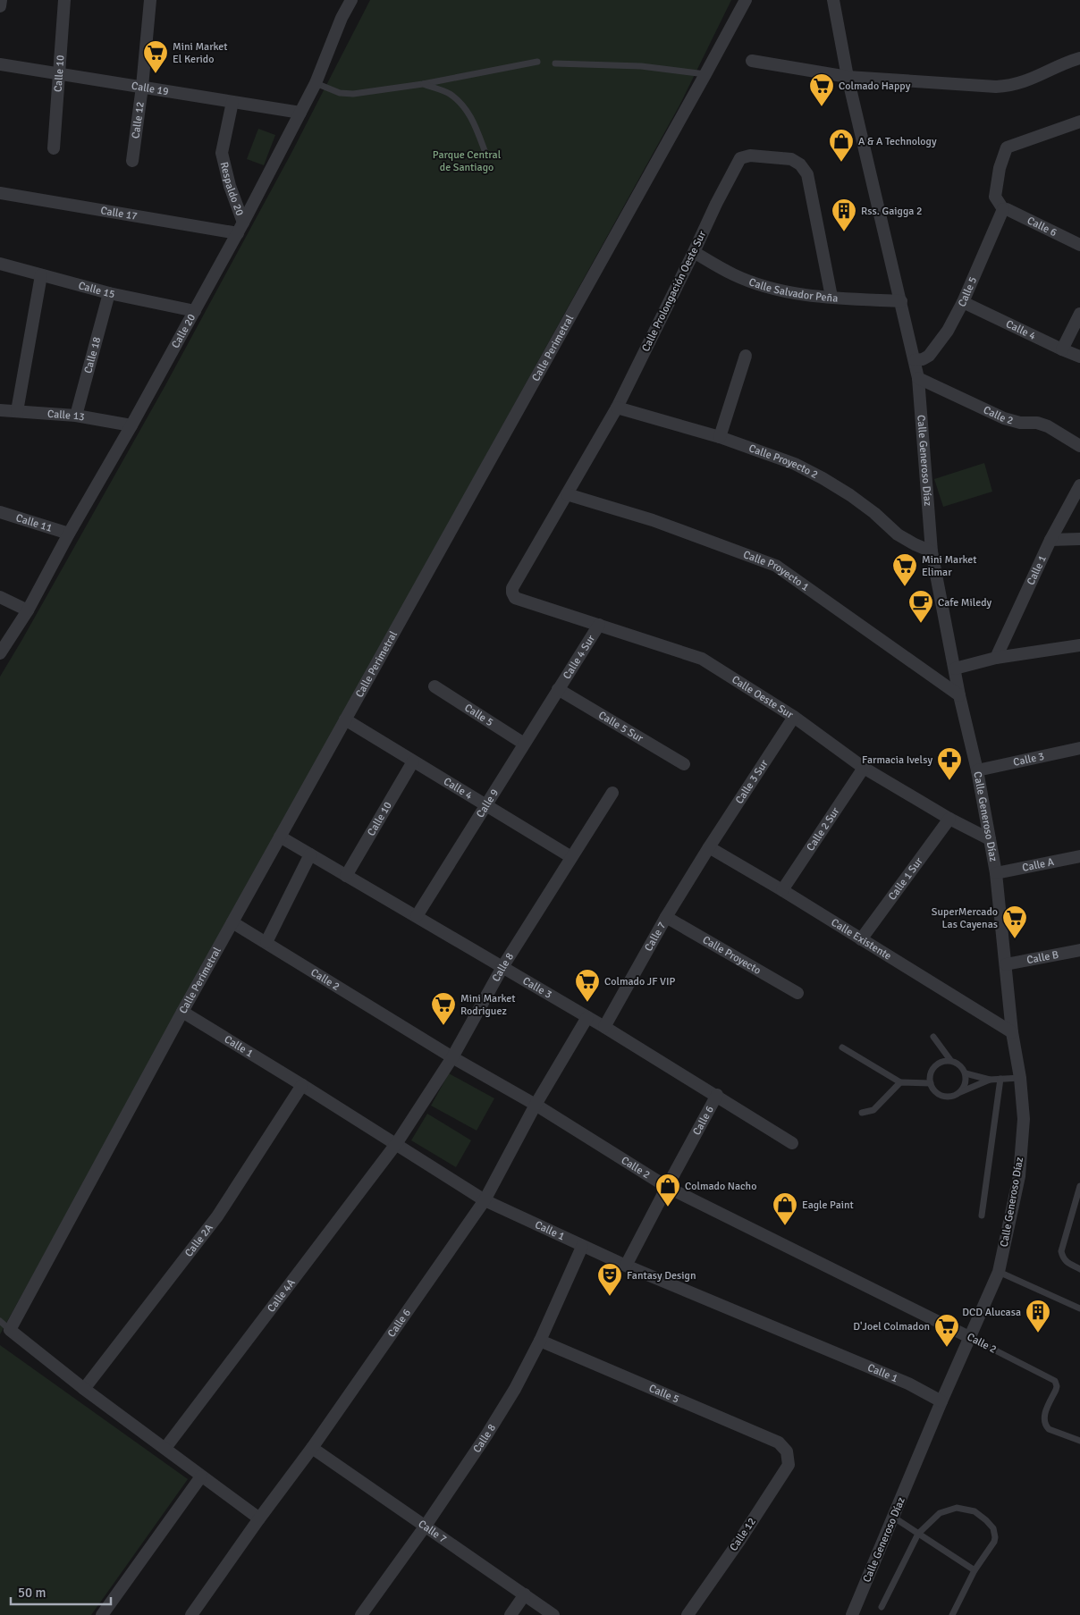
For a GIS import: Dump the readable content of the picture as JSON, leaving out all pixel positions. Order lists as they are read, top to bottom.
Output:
{
  "streets": {
    "street": [
      "Calle 10",
      "Calle 19",
      "Calle 12",
      "Respaldo 20",
      "Calle 17",
      "Calle 6",
      "Calle Salvador Peña",
      "Calle 15",
      "Calle Prolongación Oeste Sur",
      "Calle 5",
      "Calle 4",
      "Calle 20",
      "Calle Perimetral",
      "Calle 18",
      "Calle 2",
      "Calle 13",
      "Calle Proyecto 2",
      "Calle Generoso Díaz",
      "Calle 11",
      "Calle Proyecto 1",
      "Calle 1",
      "Calle 4 Sur",
      "Calle Oeste Sur",
      "Calle 5 Sur",
      "Calle 3",
      "Calle 3 Sur",
      "Calle 9",
      "Calle 2 Sur",
      "Calle A",
      "Calle 1 Sur",
      "Calle 7",
      "Calle Existente",
      "Calle Proyecto",
      "Calle B",
      "Calle 8",
      "Calle 2A",
      "Calle 4A"
    ]
  },
  "crossings": [
    ["Calle 10", "Calle 19"],
    ["Calle 10", "Calle 4"],
    ["Calle 10", "Calle 3"],
    ["Calle 19", "Calle 12"],
    ["Calle 19", "Respaldo 20"],
    ["Calle 19", "Calle 20"],
    ["Calle 12", "Calle 5"],
    ["Respaldo 20", "Calle 17"],
    ["Respaldo 20", "Calle 20"],
    ["Calle 17", "Calle 20"],
    ["Calle 6", "Calle 5"],
    ["Calle 6", "Calle 2"],
    ["Calle 6", "Calle 1"],
    ["Calle 6", "Calle 3"],
    ["Calle 6", "Calle 7"],
    ["Calle Salvador Peña", "Calle Prolongación Oeste Sur"],
    ["Calle Salvador Peña", "Calle Generoso Díaz"],
    ["Calle 15", "Calle 20"],
    ["Calle 15", "Calle 18"],
    ["Calle Prolongación Oeste Sur", "Calle Proyecto 2"],
    ["Calle Prolongación Oeste Sur", "Calle Proyecto 1"],
    ["Calle Prolongación Oeste Sur", "Calle Oeste Sur"],
    ["Calle 5", "Calle 4"],
    ["Calle 5", "Calle Generoso Díaz"],
    ["Calle 5", "Calle 9"],
    ["Calle 5", "Calle 8"],
    ["Calle 4", "Calle Perimetral"],
    ["Calle 4", "Calle 9"],
    ["Calle 4", "Calle 8"],
    ["Calle 20", "Calle 13"],
    ["Calle 20", "Calle 11"],
    ["Calle Perimetral", "Calle 2"],
    ["Calle Perimetral", "Calle 1"],
    ["Calle Perimetral", "Calle 3"],
    ["Calle 18", "Calle 13"],
    ["Calle 2", "Calle Generoso Díaz"],
    ["Calle 2", "Calle 8"],
    ["Calle Proyecto 2", "Calle Generoso Díaz"],
    ["Calle Generoso Díaz", "Calle Proyecto 1"],
    ["Calle Generoso Díaz", "Calle 1"],
    ["Calle Generoso Díaz", "Calle Oeste Sur"],
    ["Calle Generoso Díaz", "Calle 3"],
    ["Calle Generoso Díaz", "Calle A"],
    ["Calle Generoso Díaz", "Calle Existente"],
    ["Calle Generoso Díaz", "Calle B"],
    ["Calle 1", "Calle 8"],
    ["Calle 1", "Calle 2A"],
    ["Calle 1", "Calle 4A"],
    ["Calle 4 Sur", "Calle Oeste Sur"],
    ["Calle 4 Sur", "Calle 5 Sur"],
    ["Calle 4 Sur", "Calle 9"],
    ["Calle Oeste Sur", "Calle 3 Sur"],
    ["Calle Oeste Sur", "Calle 2 Sur"],
    ["Calle Oeste Sur", "Calle 1 Sur"],
    ["Calle 5 Sur", "Calle 9"],
    ["Calle 3", "Calle 9"],
    ["Calle 3", "Calle 7"],
    ["Calle 3", "Calle 8"],
    ["Calle 3 Sur", "Calle 7"],
    ["Calle 3 Sur", "Calle Existente"],
    ["Calle 2 Sur", "Calle Existente"],
    ["Calle 1 Sur", "Calle Existente"],
    ["Calle 7", "Calle Existente"],
    ["Calle 7", "Calle Proyecto"],
    ["Calle 7", "Calle 8"],
    ["Calle 8", "Calle 4A"]
  ],
  "parks": ["Parque Central de Santiago"],
  "places": {
    "supermarket": [
      "Mini Market El Kerido",
      "Colmado Happy",
      "Mini Market Elimar",
      "SuperMercado Las Cayenas",
      "Colmado JF VIP",
      "Mini Market Rodriguez",
      "D'Joel Colmadon"
    ],
    "shop": ["A & A Technology", "Colmado Nacho", "Eagle Paint"],
    "building": ["Rss. Gaigga 2", "DCD Alucasa"],
    "cafe": ["Cafe Miledy"],
    "pharmacy": ["Farmacia Ivelsy"],
    "theatre": ["Fantasy Design"]
  },
  "scale_bar": "50 m"
}
